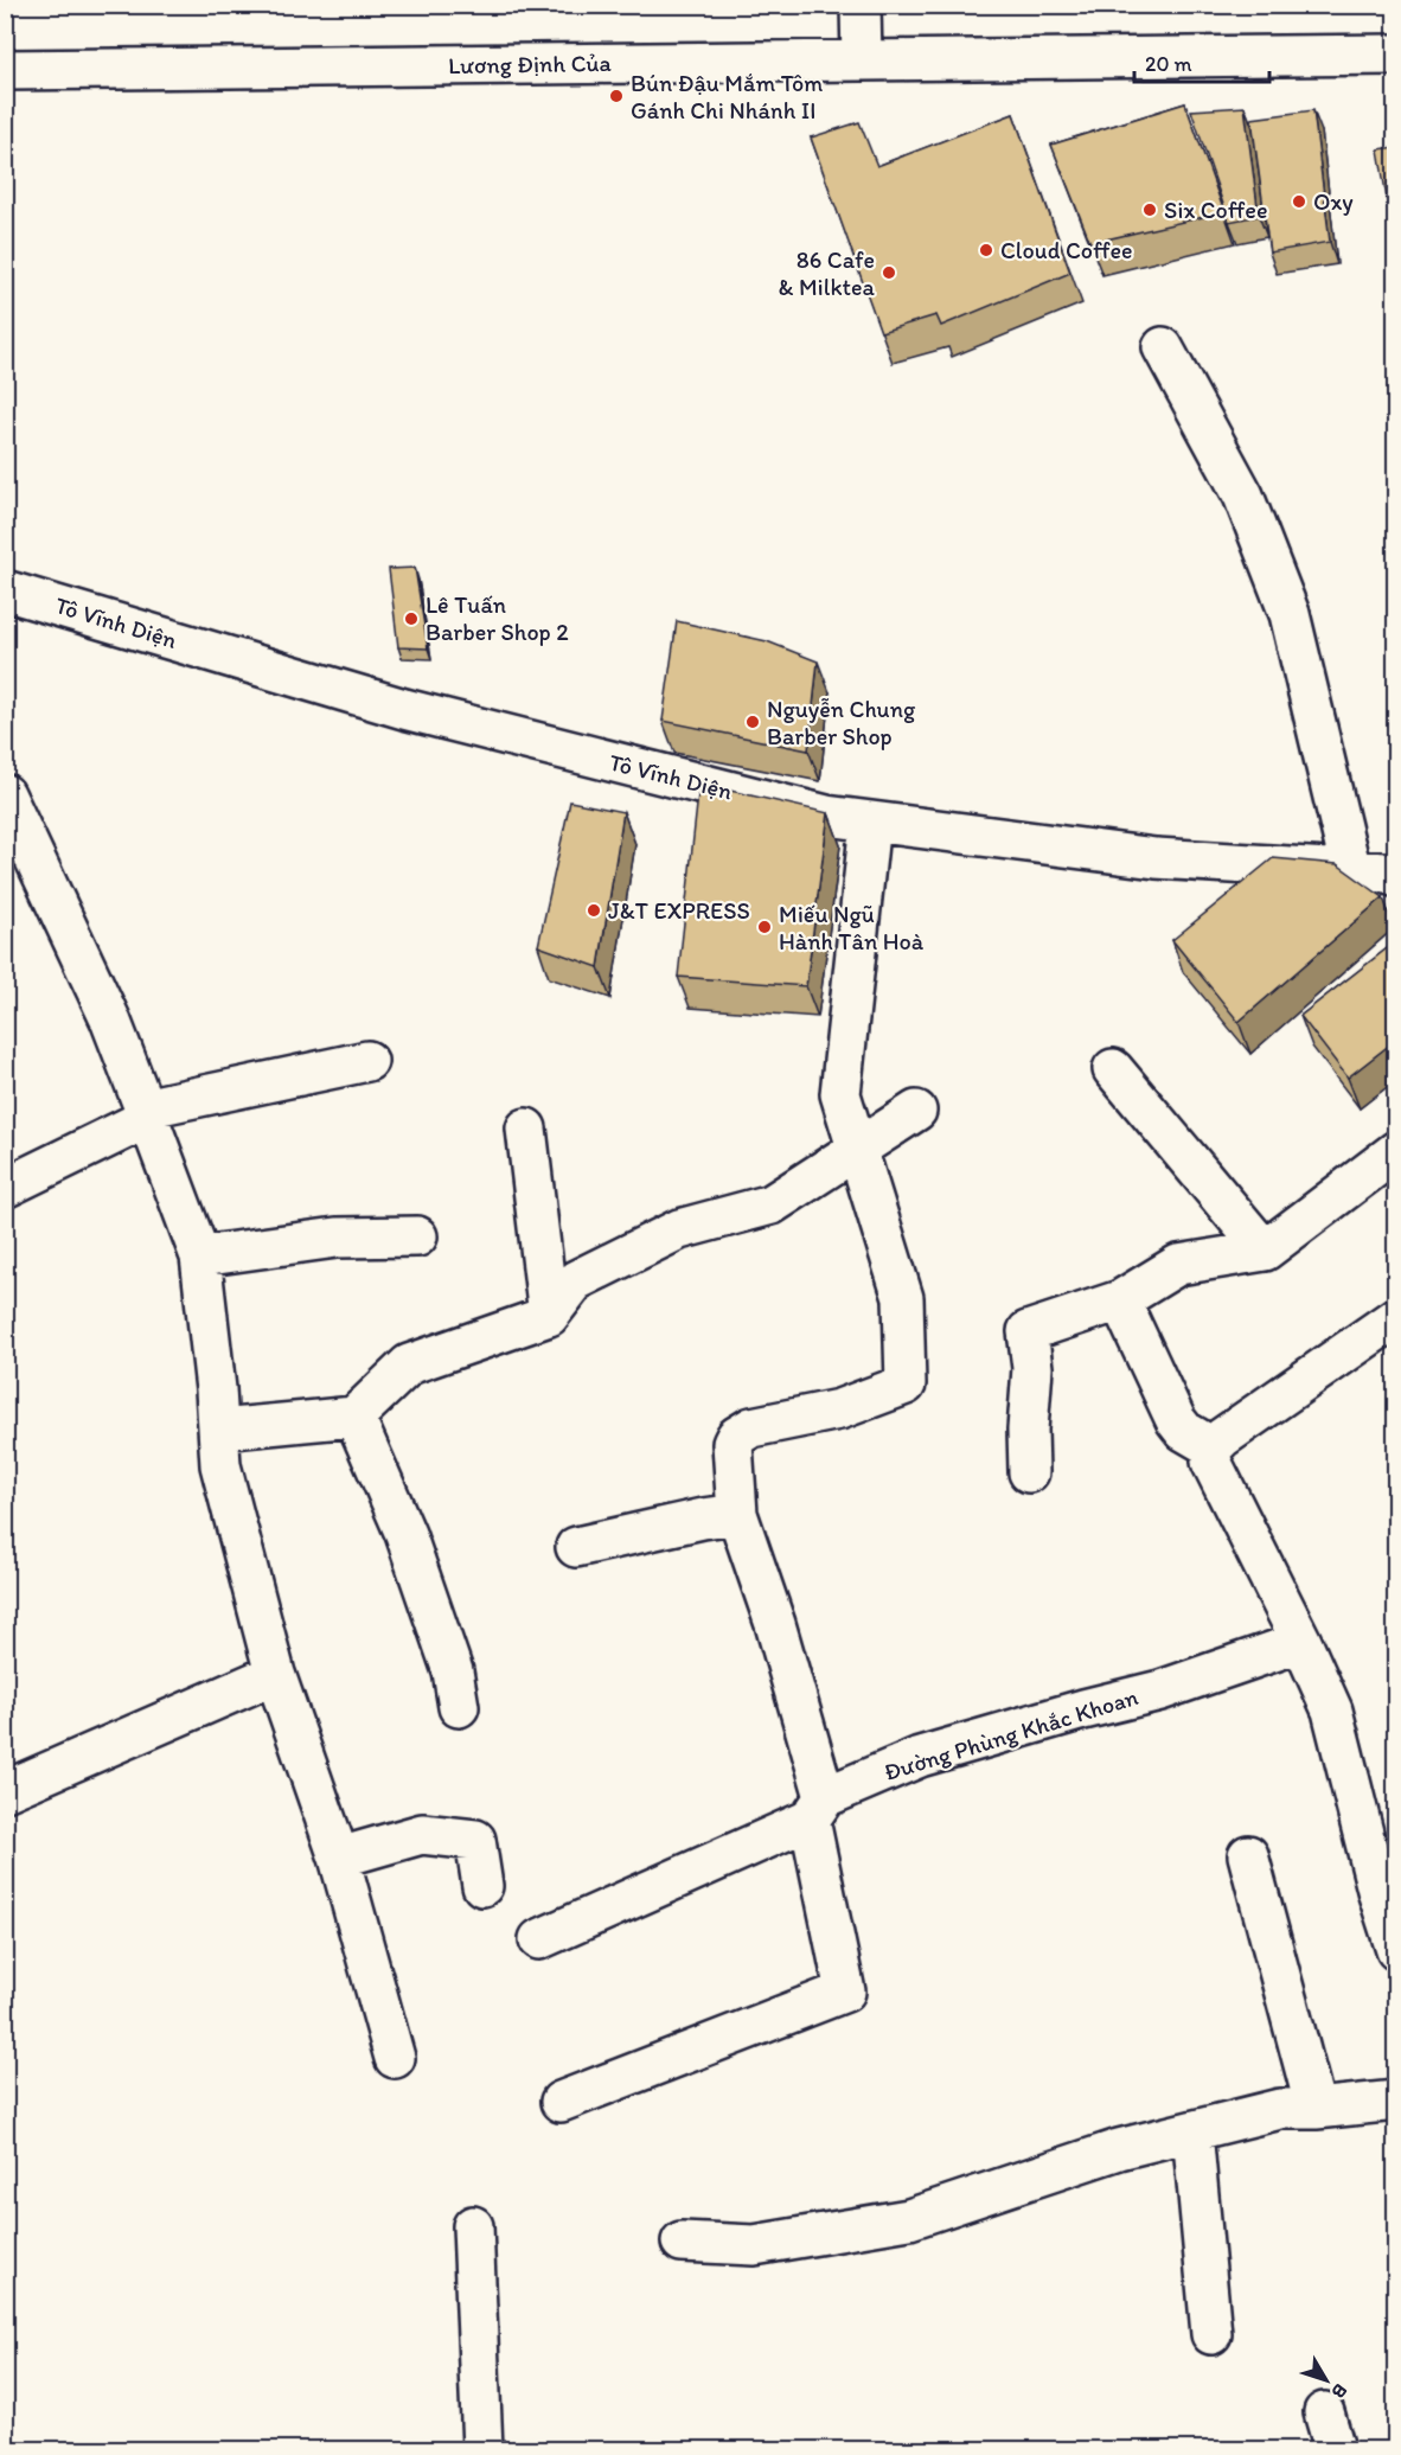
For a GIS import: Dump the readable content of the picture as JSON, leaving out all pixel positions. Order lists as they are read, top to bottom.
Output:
{
  "streets": {
    "street": ["Lương Định Của", "Tô Vĩnh Diện", "Đường Phùng Khắc Khoan"]
  },
  "places": [
    "Bún Đậu Mắm Tôm Gánh Chi Nhánh II",
    "Oxy",
    "Six Coffee",
    "Cloud Coffee",
    "86 Cafe & Milktea",
    "Lê Tuấn Barber Shop 2",
    "Nguyễn Chung Barber Shop",
    "J&T EXPRESS",
    "Miếu Ngũ Hành Tân Hoà"
  ],
  "scale_bar": "20 m",
  "north": "bottom right"
}
